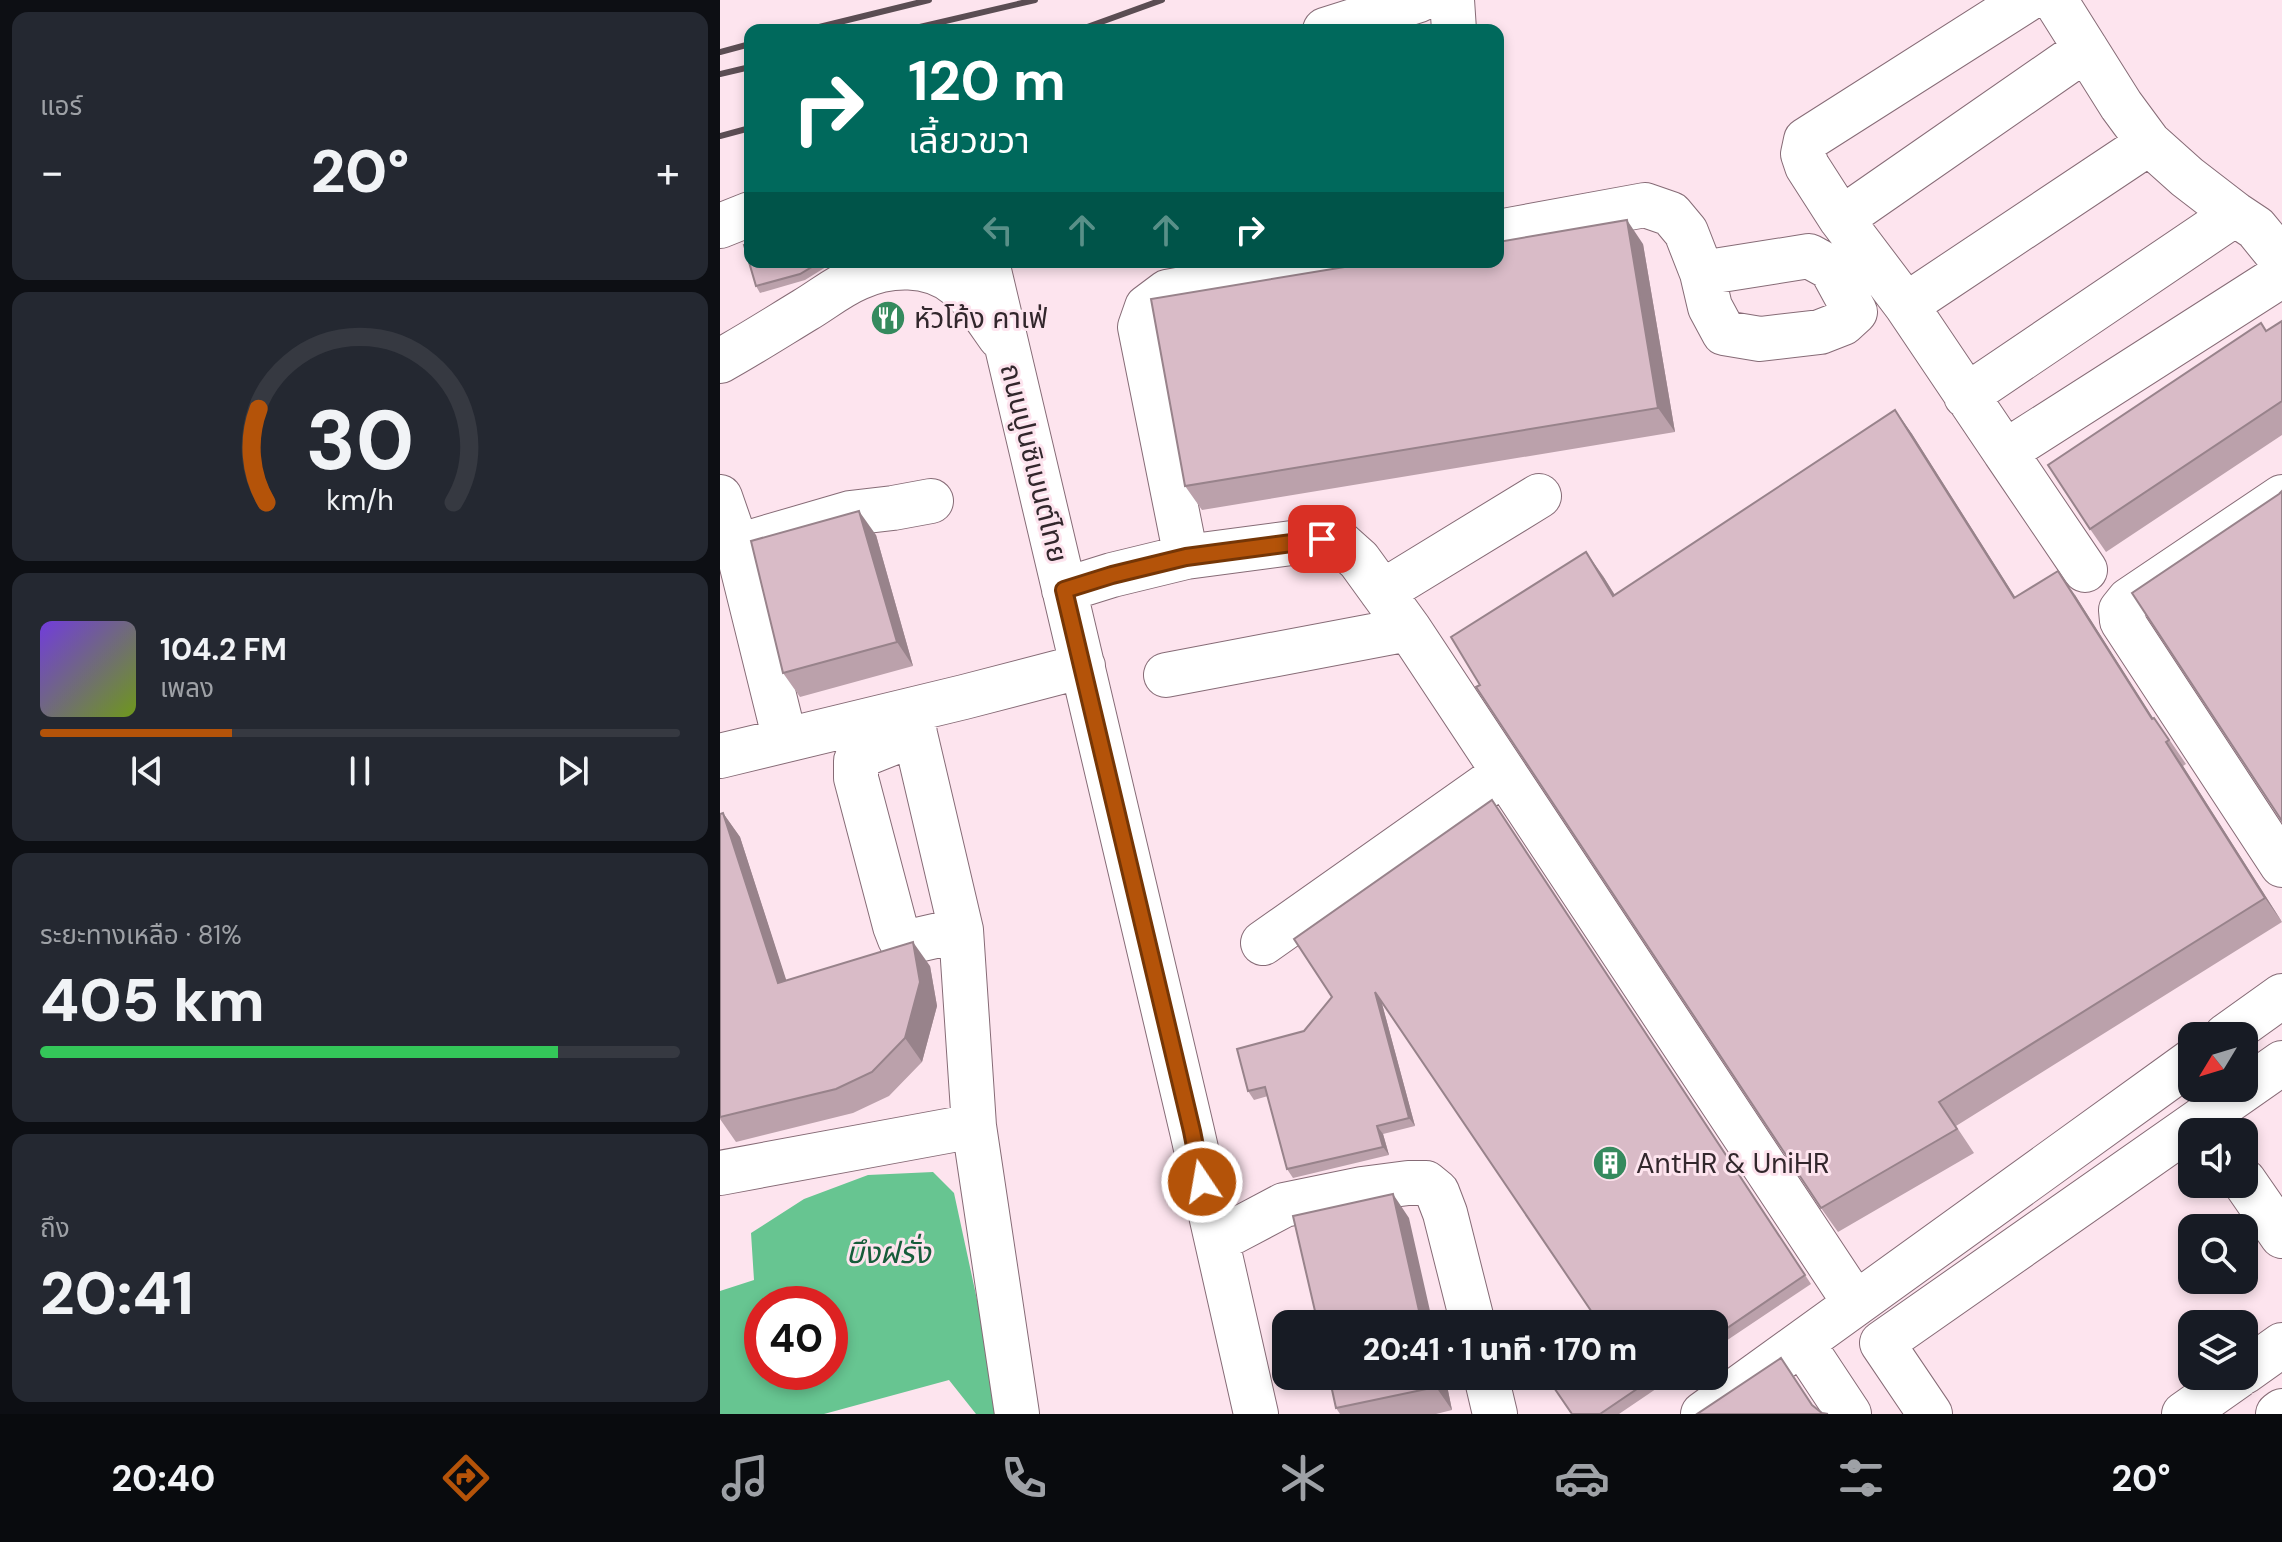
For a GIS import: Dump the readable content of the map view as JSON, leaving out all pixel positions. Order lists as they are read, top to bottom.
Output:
{
  "streets": {
    "street": ["ถนนปูนซิเมนต์ไทย"]
  },
  "water": ["บึงฝรั่ง"],
  "places": {
    "restaurant": ["หัวโค้ง คาเฟ่"],
    "building": ["AntHR & UniHR"]
  },
  "north": "bottom left",
  "page": {
    "tile": [
      "แอร์",
      ["ระยะทางเหลือ · 81%", "405 km"],
      ["ถึง", "20:41"]
    ],
    "turn": ["120 m", "เลี้ยวขวา"],
    "heat": ["−", "20°", "+"],
    "song": ["104.2 FM", "เพลง"],
    "limit": "40",
    "trip": "20:41 · 1 นาที · 170 m",
    "tabs": ["20:40", "20°"],
    "gauge": ["30", "km/h"]
  }
}
